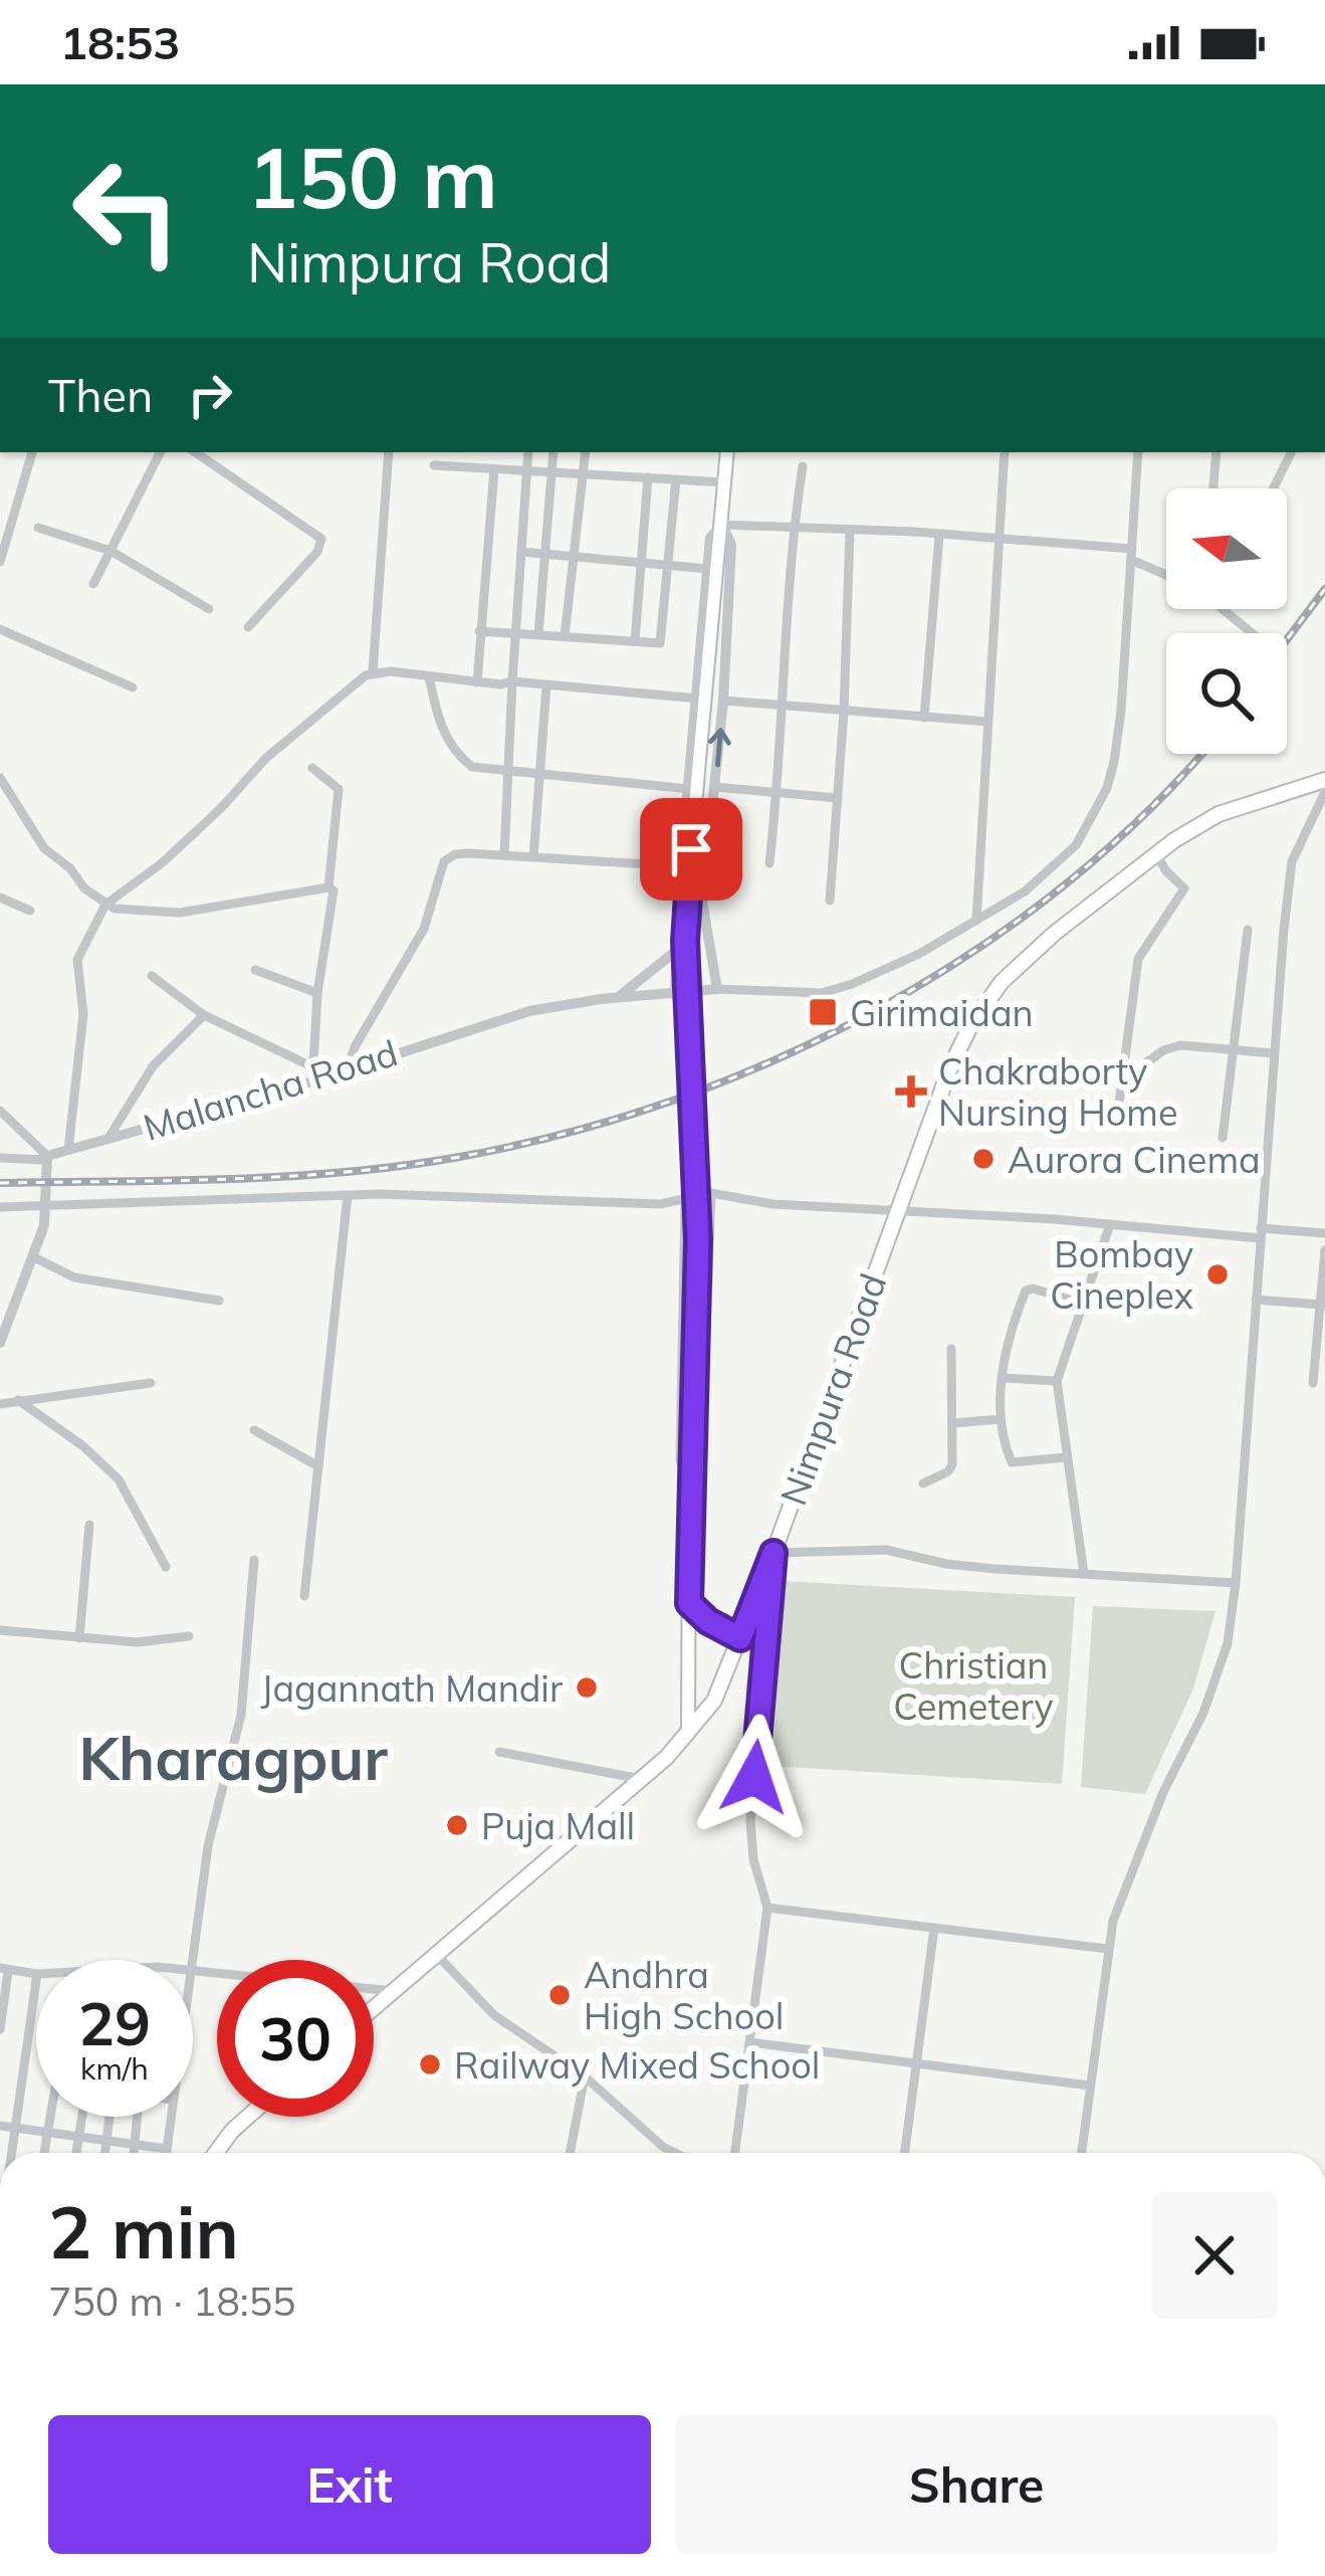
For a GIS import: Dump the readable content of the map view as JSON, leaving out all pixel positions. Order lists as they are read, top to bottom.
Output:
{
  "streets": {
    "main road": ["Nimpura Road"],
    "street": ["Malancha Road"]
  },
  "districts": ["Kharagpur"],
  "parks": ["Christian Cemetery"],
  "places": {
    "transit": ["Girimaidan"],
    "health": ["Chakraborty Nursing Home"],
    "other": [
      "Aurora Cinema",
      "Bombay Cineplex",
      "Jagannath Mandir",
      "Puja Mall",
      "Andhra High School",
      "Railway Mixed School"
    ]
  },
  "north": "left",
  "page": {
    "status": "18:53",
    "turn": ["150 m", "Nimpura Road"],
    "then": "Then",
    "speed": "29 km/h",
    "limit": "30",
    "heading": ["2 min", "750 m · 18:55"],
    "buttons": ["Exit", "Share"]
  }
}
